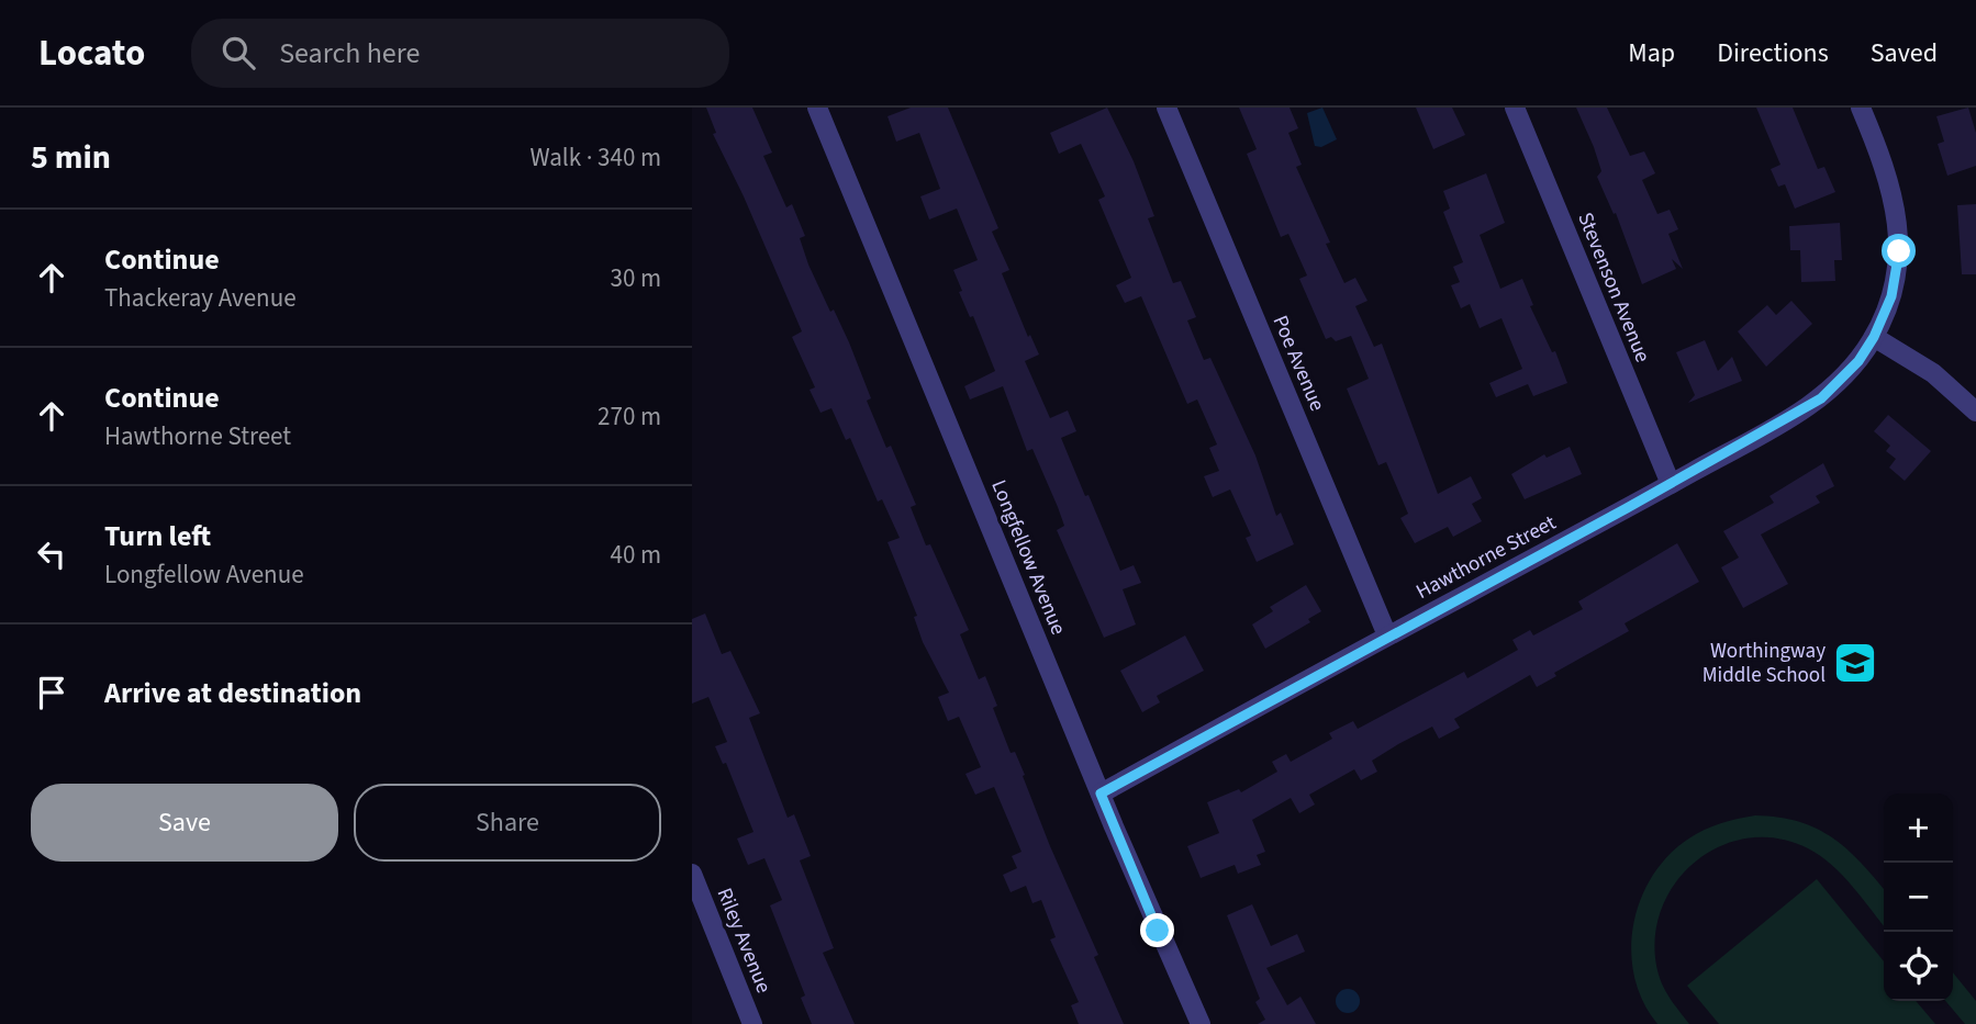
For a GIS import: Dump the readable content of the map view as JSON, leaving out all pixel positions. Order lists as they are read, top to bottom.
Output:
{
  "streets": {
    "street": [
      "Stevenson Avenue",
      "Poe Avenue",
      "Longfellow Avenue",
      "Hawthorne Street",
      "Riley Avenue"
    ]
  },
  "crossings": [
    ["Stevenson Avenue", "Hawthorne Street"],
    ["Poe Avenue", "Hawthorne Street"],
    ["Longfellow Avenue", "Hawthorne Street"]
  ],
  "places": {
    "school or university": ["Worthingway Middle School"]
  },
  "page": {
    "header": "Locato",
    "search": "Search here",
    "nav": ["Map", "Directions", "Saved"],
    "heading": ["5 min", "Walk · 340 m"],
    "list": [
      ["Continue", "Thackeray Avenue", "30 m"],
      ["Continue", "Hawthorne Street", "270 m"],
      ["Turn left", "Longfellow Avenue", "40 m"],
      "Arrive at destination"
    ],
    "buttons": ["Save", "Share"],
    "map_buttons": ["+", "−"]
  }
}
